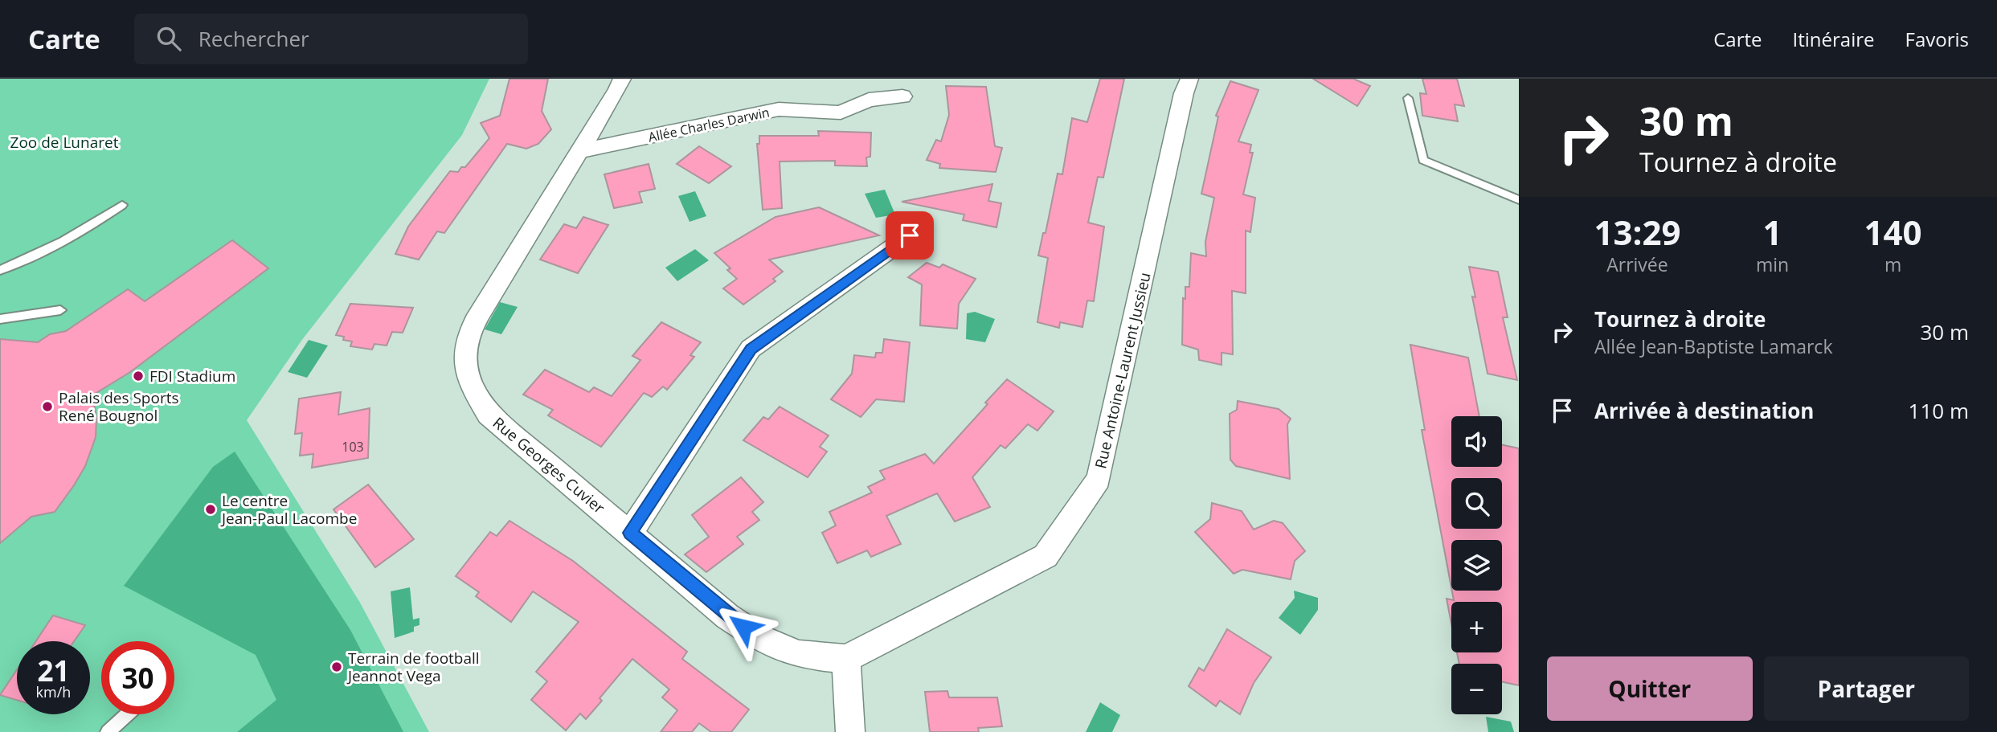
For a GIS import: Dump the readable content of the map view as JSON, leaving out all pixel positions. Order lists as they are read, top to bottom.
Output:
{
  "streets": {
    "street": ["Allée Charles Darwin", "Rue Antoine-Laurent Jussieu", "Rue Georges Cuvier"]
  },
  "crossings": [
    ["Allée Charles Darwin", "Rue Georges Cuvier"],
    ["Rue Antoine-Laurent Jussieu", "Rue Georges Cuvier"]
  ],
  "parks": ["Zoo de Lunaret"],
  "places": [
    "FDI Stadium",
    "Palais des Sports René Bougnol",
    "Le centre Jean-Paul Lacombe",
    "Terrain de football Jeannot Vega"
  ],
  "house_numbers": ["103"],
  "page": {
    "header": "Carte",
    "search": "Rechercher",
    "nav": ["Carte", "Itinéraire", "Favoris"],
    "turn": ["30 m", "Tournez à droite"],
    "eta": [
      "13:29",
      "Arrivée",
      "1",
      "min",
      "140",
      "m"
    ],
    "list": [
      {
        "name": "Tournez à droite",
        "note": "Allée Jean-Baptiste Lamarck",
        "value": "30 m"
      },
      {
        "name": "Arrivée à destination",
        "value": "110 m"
      }
    ],
    "map_buttons": ["+", "−"],
    "speed": "21 km/h",
    "limit": "30",
    "buttons": ["Quitter", "Partager"]
  }
}
